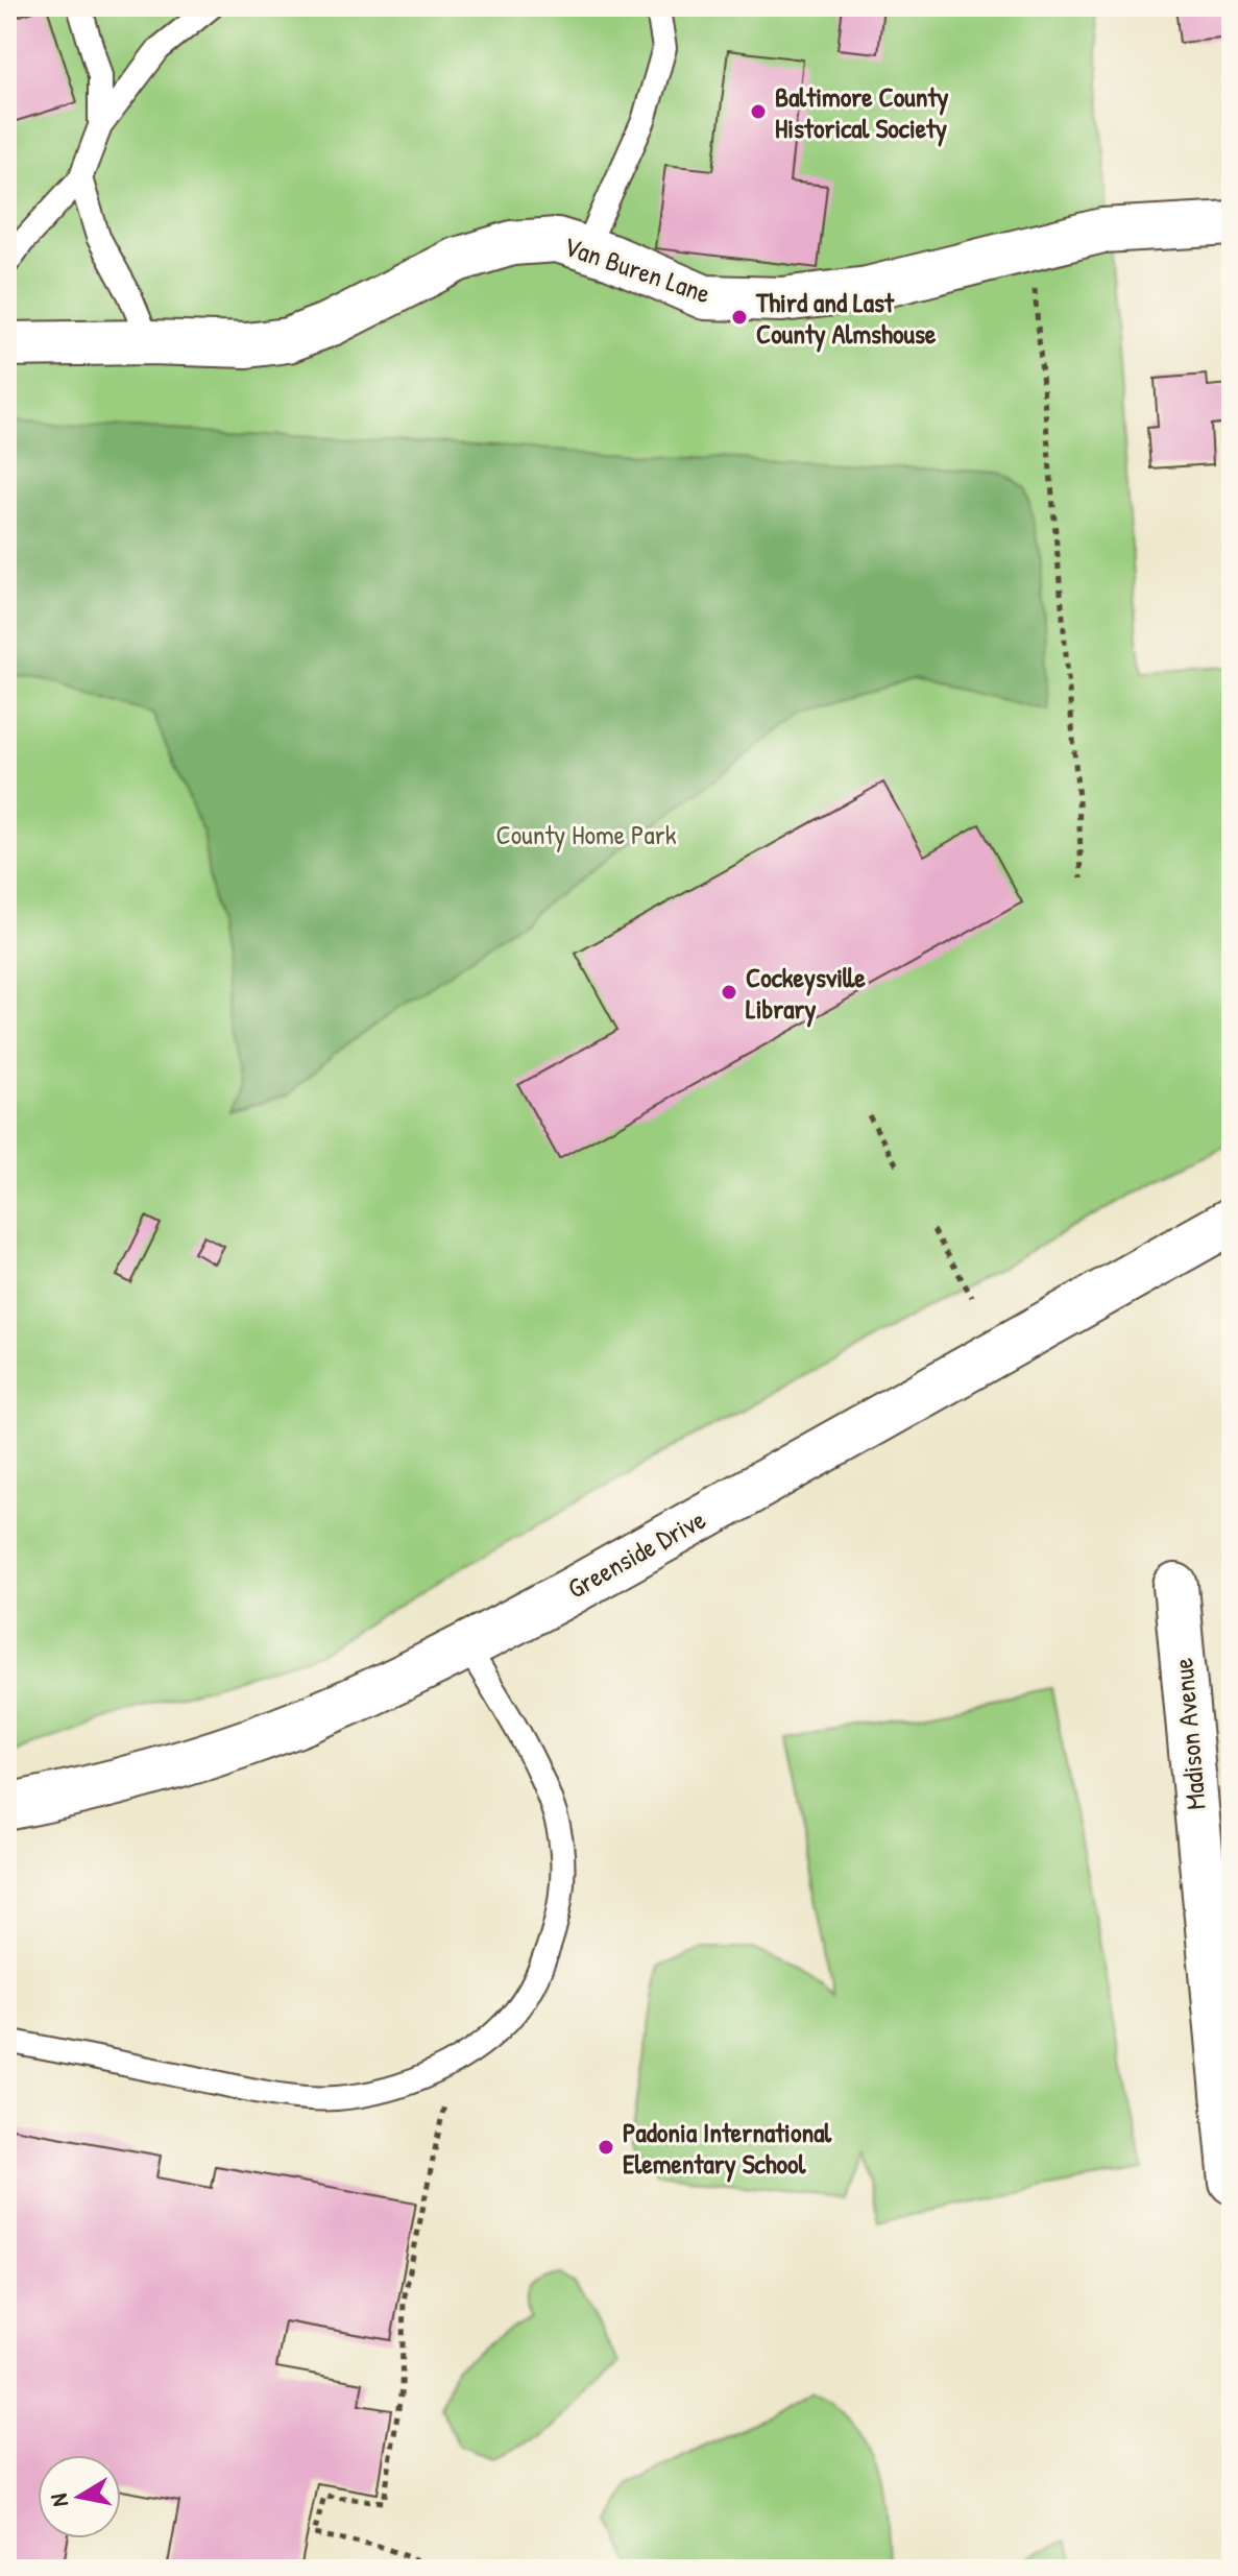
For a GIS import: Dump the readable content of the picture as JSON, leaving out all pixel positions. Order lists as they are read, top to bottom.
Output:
{
  "streets": {
    "street": ["Van Buren Lane", "Greenside Drive", "Madison Avenue"]
  },
  "parks": ["County Home Park"],
  "places": [
    "Baltimore County Historical Society",
    "Third and Last County Almshouse",
    "Cockeysville Library",
    "Padonia International Elementary School"
  ],
  "north": "left"
}
